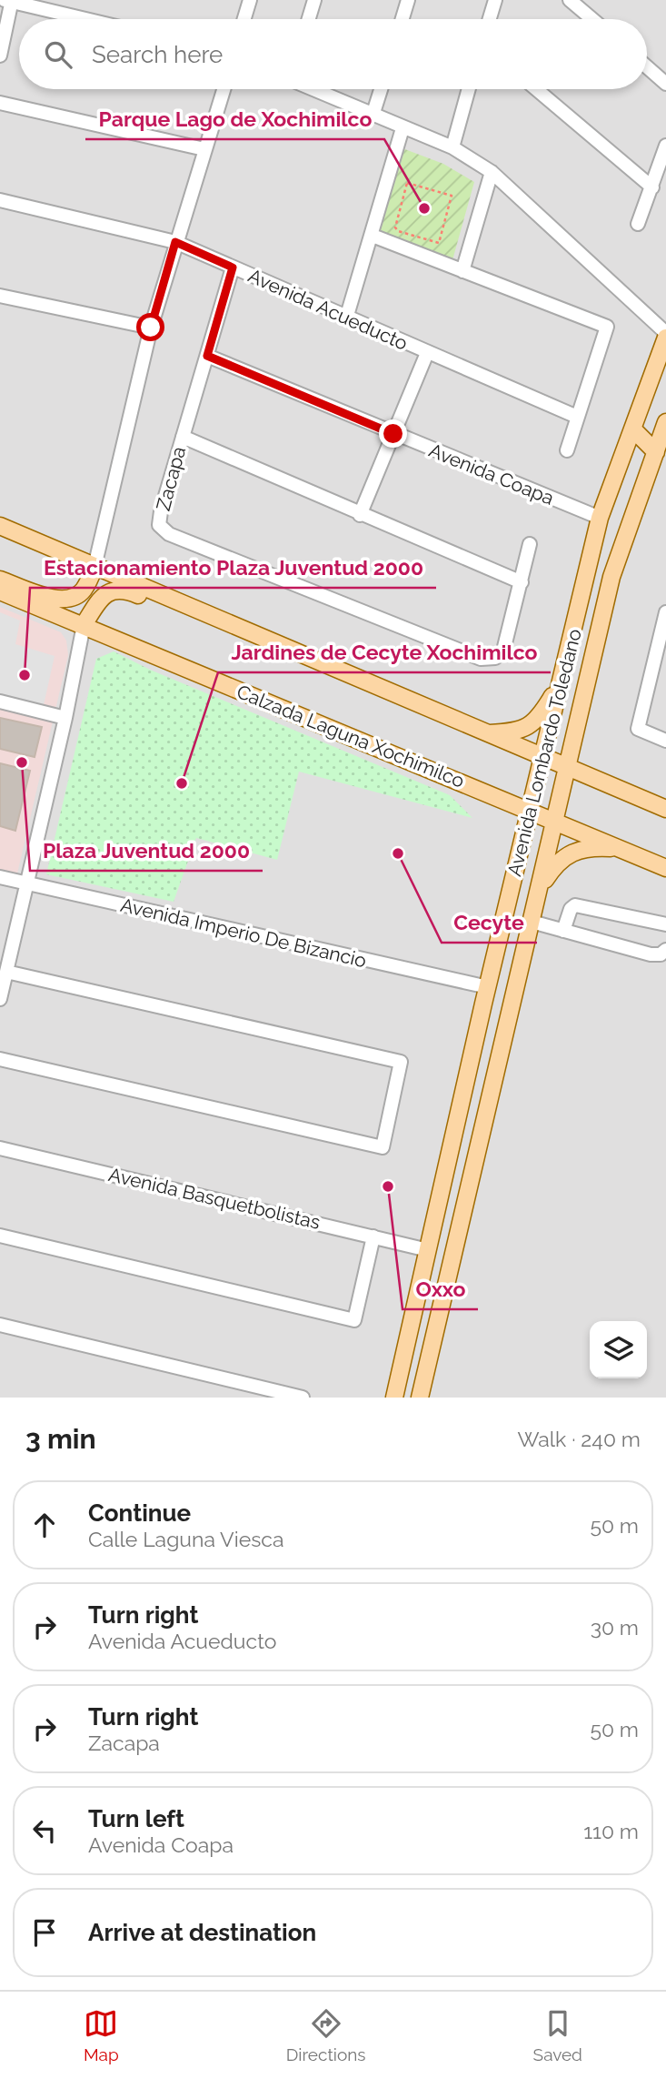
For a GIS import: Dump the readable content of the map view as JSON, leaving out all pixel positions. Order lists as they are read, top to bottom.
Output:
{
  "streets": {
    "main road": ["Calzada Laguna Xochimilco", "Avenida Lombardo Toledano"],
    "street": [
      "Avenida Acueducto",
      "Avenida Coapa",
      "Zacapa",
      "Avenida Imperio De Bizancio",
      "Avenida Basquetbolistas"
    ]
  },
  "crossings": [
    ["Avenida Acueducto", "Zacapa"],
    ["Avenida Coapa", "Zacapa"],
    ["Avenida Coapa", "Avenida Lombardo Toledano"],
    ["Calzada Laguna Xochimilco", "Avenida Lombardo Toledano"],
    ["Avenida Lombardo Toledano", "Avenida Imperio De Bizancio"],
    ["Avenida Lombardo Toledano", "Avenida Basquetbolistas"]
  ],
  "places": [
    "Parque Lago de Xochimilco",
    "Estacionamiento Plaza Juventud 2000",
    "Plaza Juventud 2000",
    "Jardines de Cecyte Xochimilco",
    "Cecyte",
    "Oxxo"
  ],
  "page": {
    "search": "Search here",
    "heading": ["3 min", "Walk · 240 m"],
    "list": [
      ["Continue", "Calle Laguna Viesca", "50 m"],
      ["Turn right", "Avenida Acueducto", "30 m"],
      ["Turn right", "Zacapa", "50 m"],
      ["Turn left", "Avenida Coapa", "110 m"],
      "Arrive at destination"
    ],
    "nav": ["Map", "Directions", "Saved"]
  }
}
